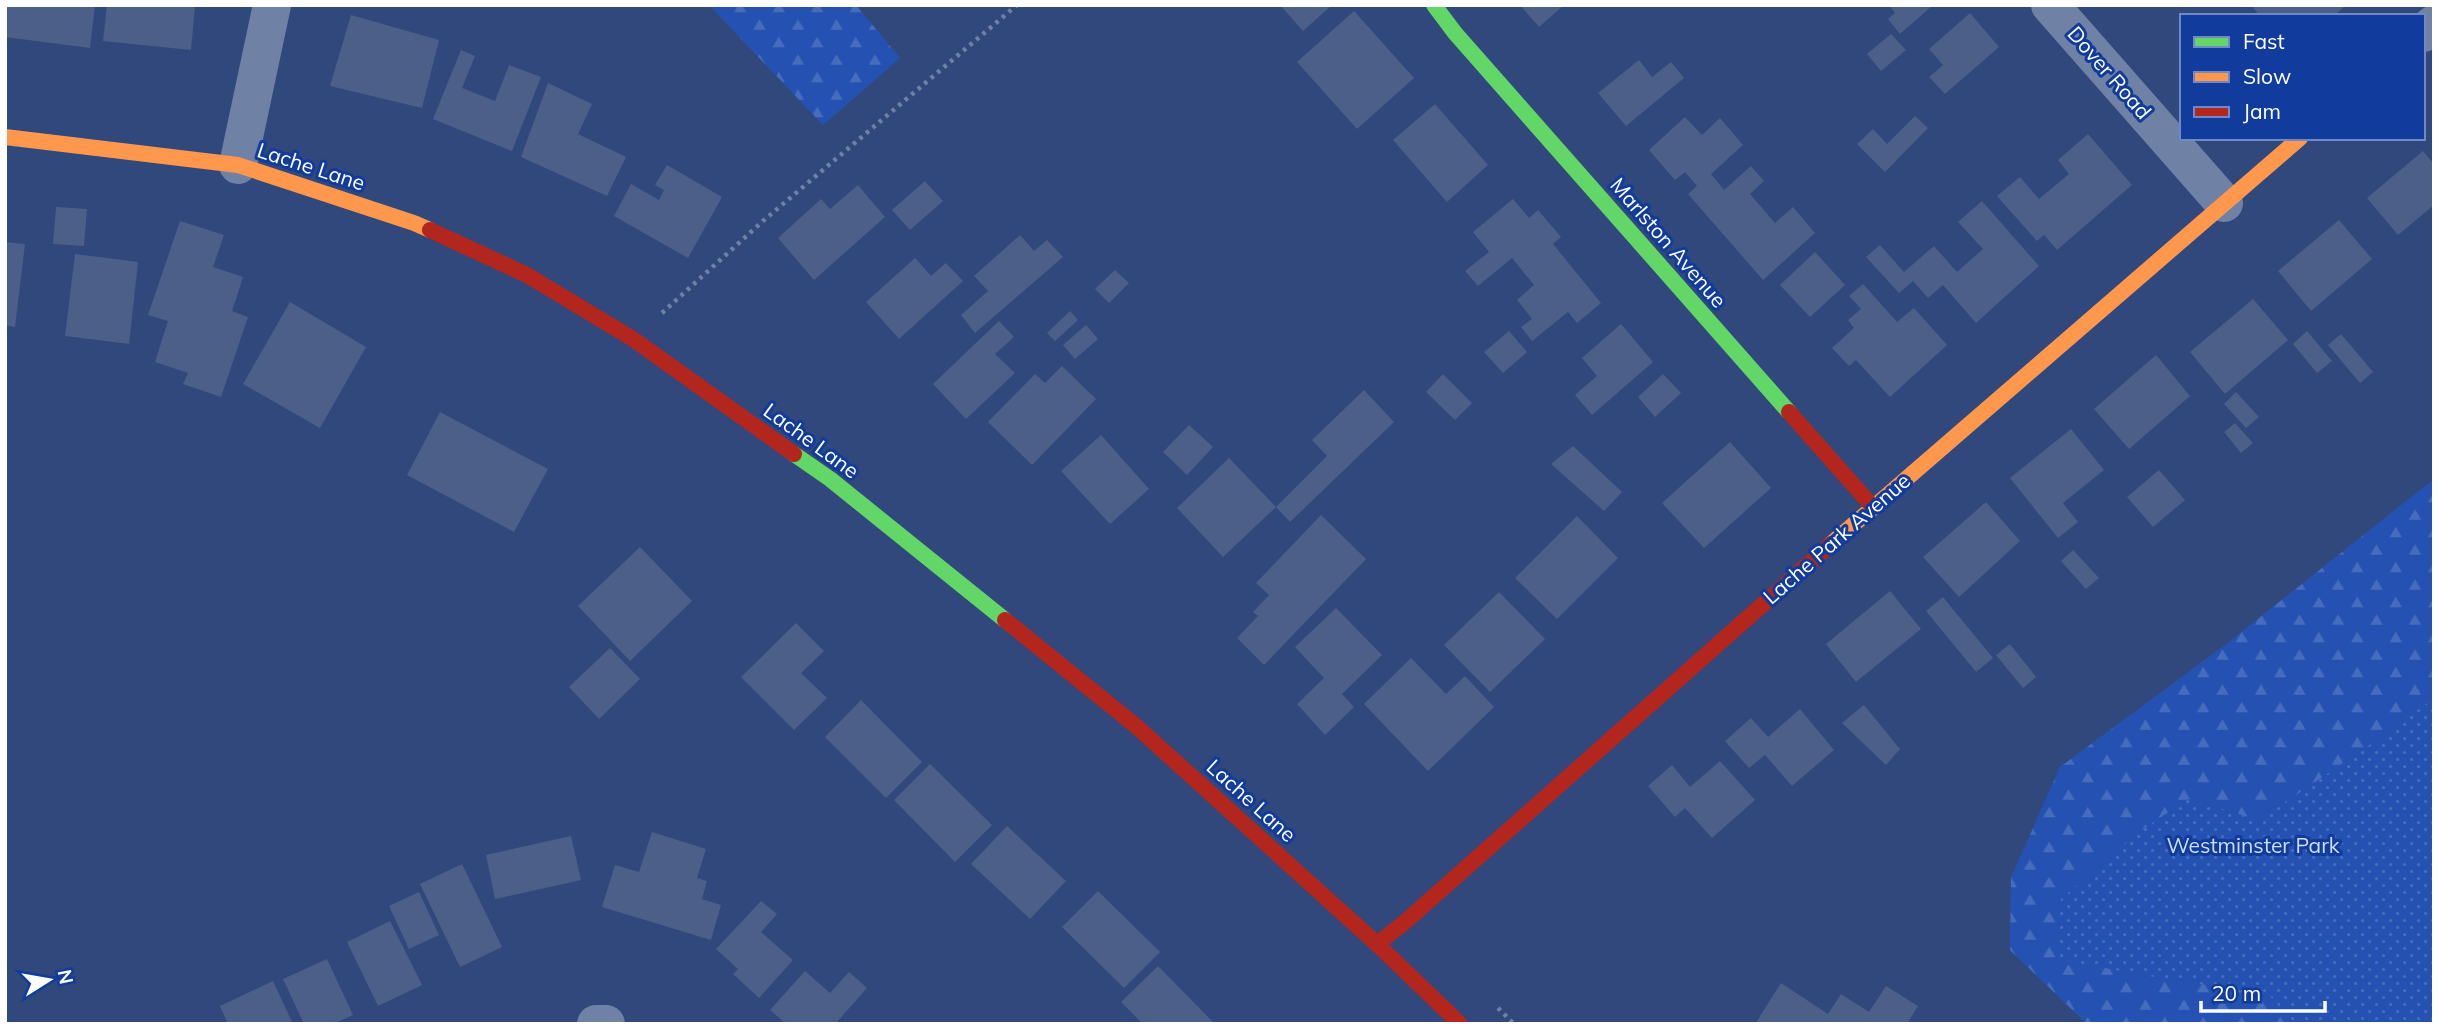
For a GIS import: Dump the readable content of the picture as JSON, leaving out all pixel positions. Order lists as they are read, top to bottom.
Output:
{
  "streets": {
    "street": [
      "Dover Road",
      "Lache Lane",
      "Marlston Avenue",
      "Lache Park Avenue"
    ]
  },
  "crossings": [
    ["Dover Road", "Lache Park Avenue"],
    ["Lache Lane", "Lache Park Avenue"],
    ["Marlston Avenue", "Lache Park Avenue"]
  ],
  "parks": ["Westminster Park"],
  "legend": ["Fast", "Slow", "Jam"],
  "scale_bar": "20 m",
  "north": "right"
}
